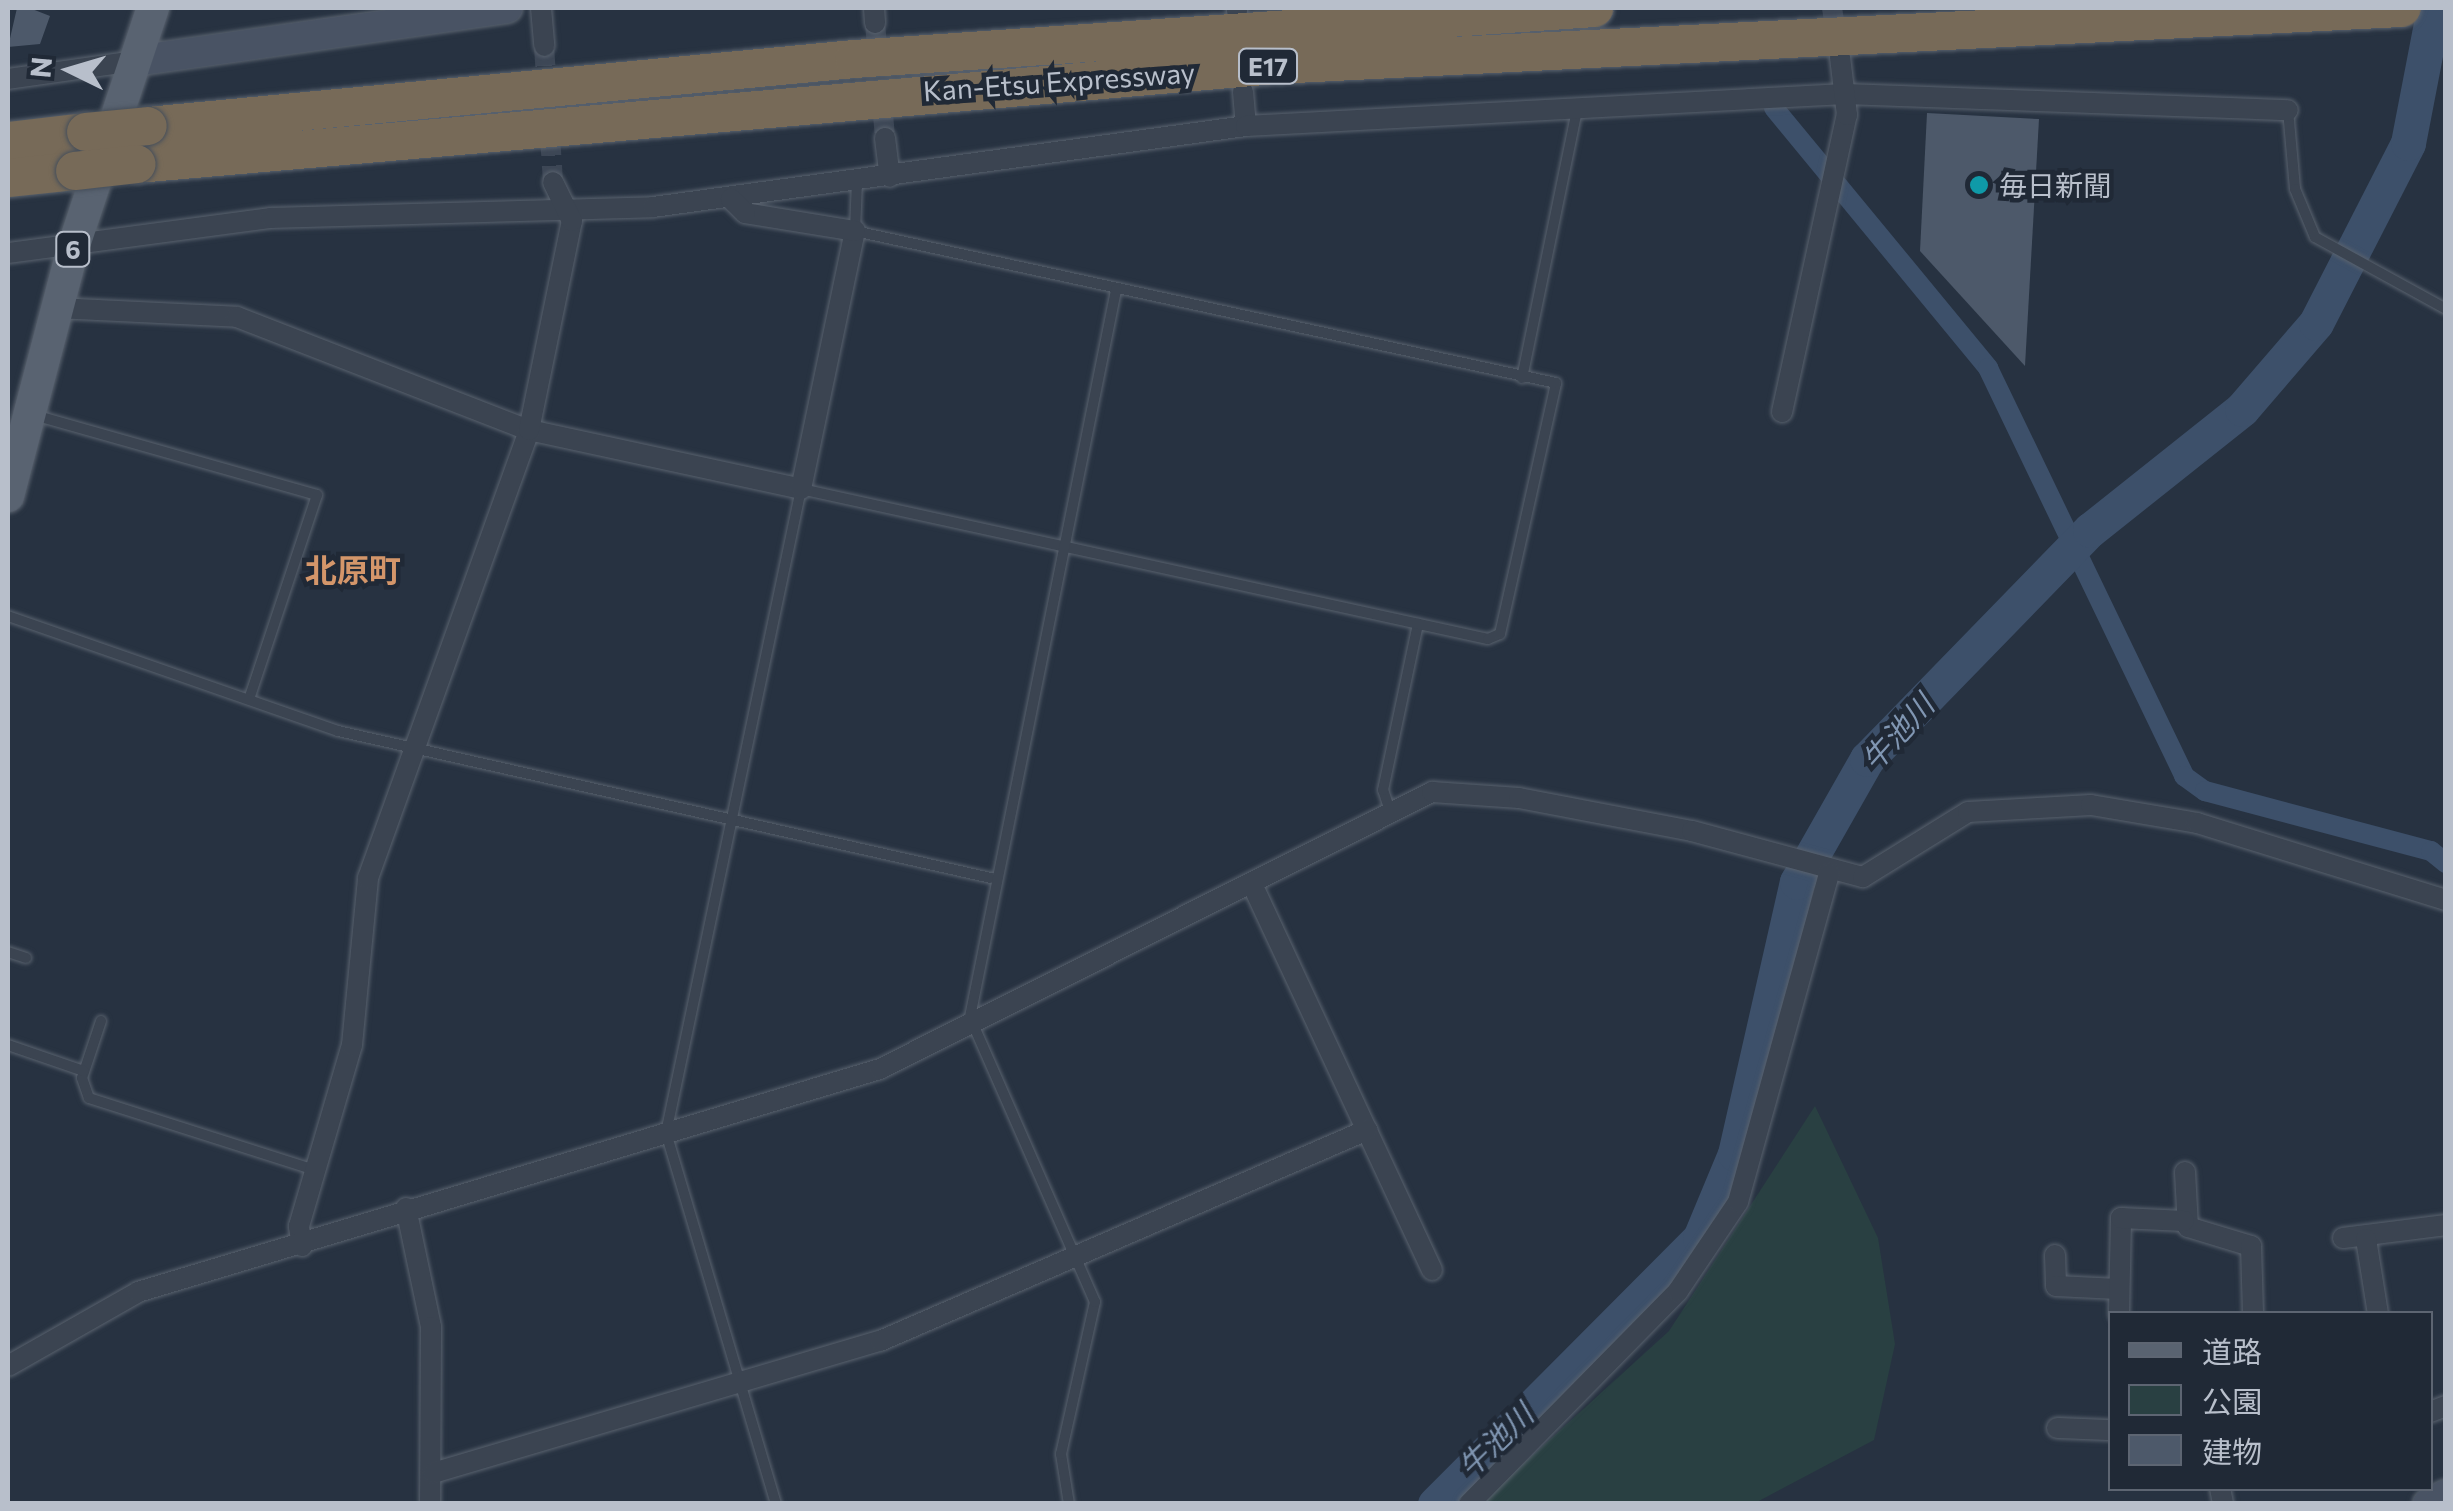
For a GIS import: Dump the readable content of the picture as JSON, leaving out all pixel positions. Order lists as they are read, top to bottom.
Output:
{
  "streets": {
    "highway": ["E17", "Kan-Etsu Expressway"],
    "main road": ["6"]
  },
  "districts": ["北原町"],
  "water": ["牛池川"],
  "places": ["毎日新聞"],
  "legend": ["道路", "公園", "建物"],
  "north": "left"
}
